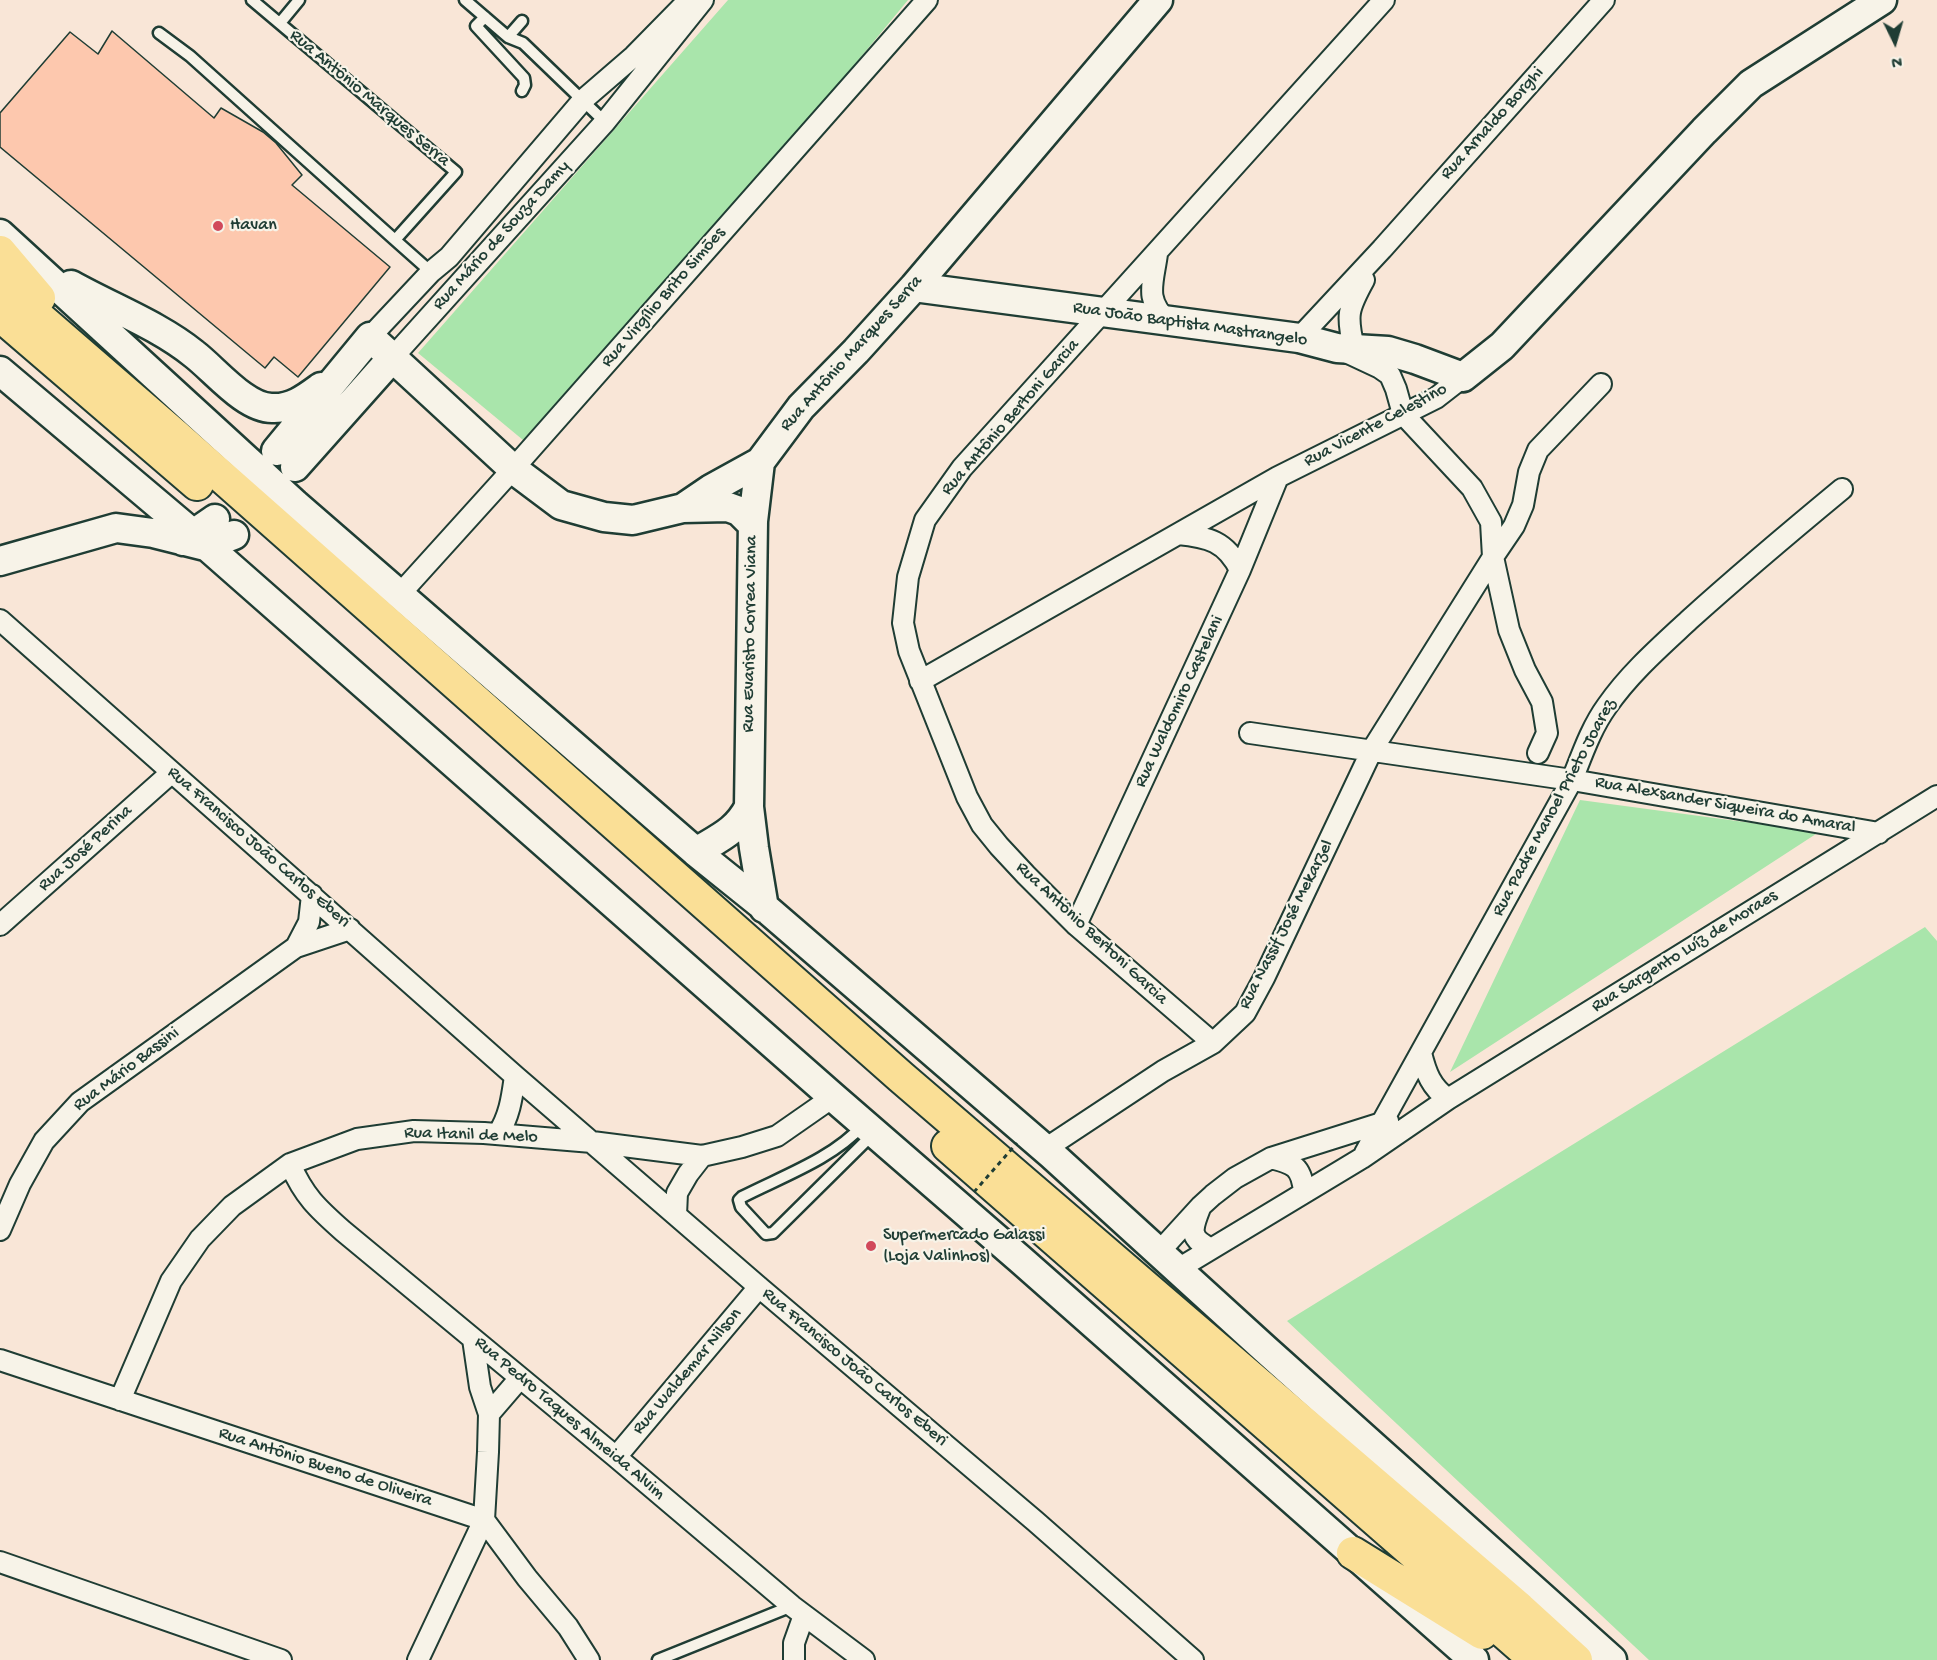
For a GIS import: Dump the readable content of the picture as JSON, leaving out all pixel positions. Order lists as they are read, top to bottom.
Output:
{
  "streets": {
    "main road": [
      "Rua Antônio Marques Serra",
      "Rua Mário de Souza Damy",
      "Rua João Baptista Mastrangelo",
      "Rua Vicente Celestino",
      "Rua Evaristo Correa Viana"
    ],
    "street": [
      "Rua Arnaldo Borghi",
      "Rua Virgílio Brito Simões",
      "Rua Antônio Bertoni Garcia",
      "Rua Waldomiro Castelani",
      "Rua Alexsander Siqueira do Amaral",
      "Rua Padre Manoel Prieto Joarez",
      "Rua Francisco João Carlos Eberi",
      "Rua José Perina",
      "Rua Nassif José Mekarzel",
      "Rua Sargento Luíz de Moraes",
      "Rua Mário Bassini",
      "Rua Itanil de Melo",
      "Rua Waldemar Nilson",
      "Rua Pedro Taques Almeida Alvim",
      "Rua Antônio Bueno de Oliveira"
    ]
  },
  "crossings": [
    ["Rua Antônio Marques Serra", "Rua Mário de Souza Damy"],
    ["Rua Antônio Marques Serra", "Rua Virgílio Brito Simões"],
    ["Rua Antônio Marques Serra", "Rua João Baptista Mastrangelo"],
    ["Rua Antônio Marques Serra", "Rua Evaristo Correa Viana"],
    ["Rua Arnaldo Borghi", "Rua João Baptista Mastrangelo"],
    ["Rua João Baptista Mastrangelo", "Rua Antônio Bertoni Garcia"],
    ["Rua João Baptista Mastrangelo", "Rua Vicente Celestino"],
    ["Rua Antônio Bertoni Garcia", "Rua Vicente Celestino"],
    ["Rua Antônio Bertoni Garcia", "Rua Waldomiro Castelani"],
    ["Rua Antônio Bertoni Garcia", "Rua Nassif José Mekarzel"],
    ["Rua Vicente Celestino", "Rua Waldomiro Castelani"],
    ["Rua Alexsander Siqueira do Amaral", "Rua Padre Manoel Prieto Joarez"],
    ["Rua Alexsander Siqueira do Amaral", "Rua Nassif José Mekarzel"],
    ["Rua Alexsander Siqueira do Amaral", "Rua Sargento Luíz de Moraes"],
    ["Rua Padre Manoel Prieto Joarez", "Rua Sargento Luíz de Moraes"],
    ["Rua Francisco João Carlos Eberi", "Rua José Perina"],
    ["Rua Francisco João Carlos Eberi", "Rua Mário Bassini"],
    ["Rua Francisco João Carlos Eberi", "Rua Itanil de Melo"],
    ["Rua Francisco João Carlos Eberi", "Rua Waldemar Nilson"],
    ["Rua Itanil de Melo", "Rua Pedro Taques Almeida Alvim"],
    ["Rua Itanil de Melo", "Rua Antônio Bueno de Oliveira"],
    ["Rua Waldemar Nilson", "Rua Pedro Taques Almeida Alvim"]
  ],
  "places": ["Havan", "Supermercado Galassi (Loja Valinhos)"],
  "north": "bottom"
}
